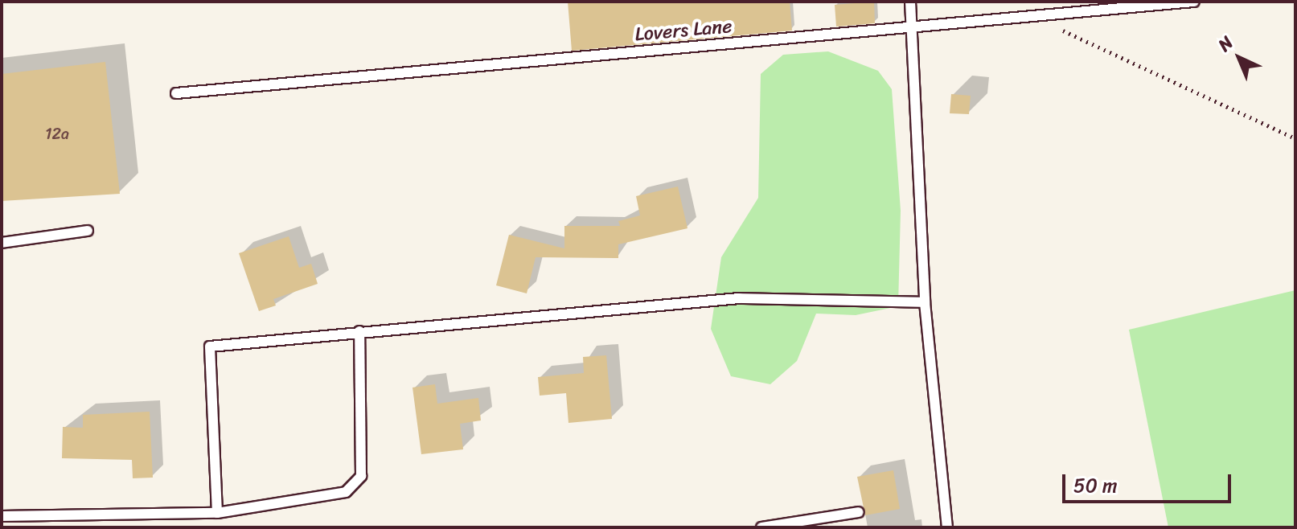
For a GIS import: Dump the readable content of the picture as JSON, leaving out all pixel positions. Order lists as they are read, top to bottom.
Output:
{
  "streets": {
    "lane": ["Lovers Lane"]
  },
  "house_numbers": ["12a"],
  "scale_bar": "50 m",
  "north": "top left"
}
